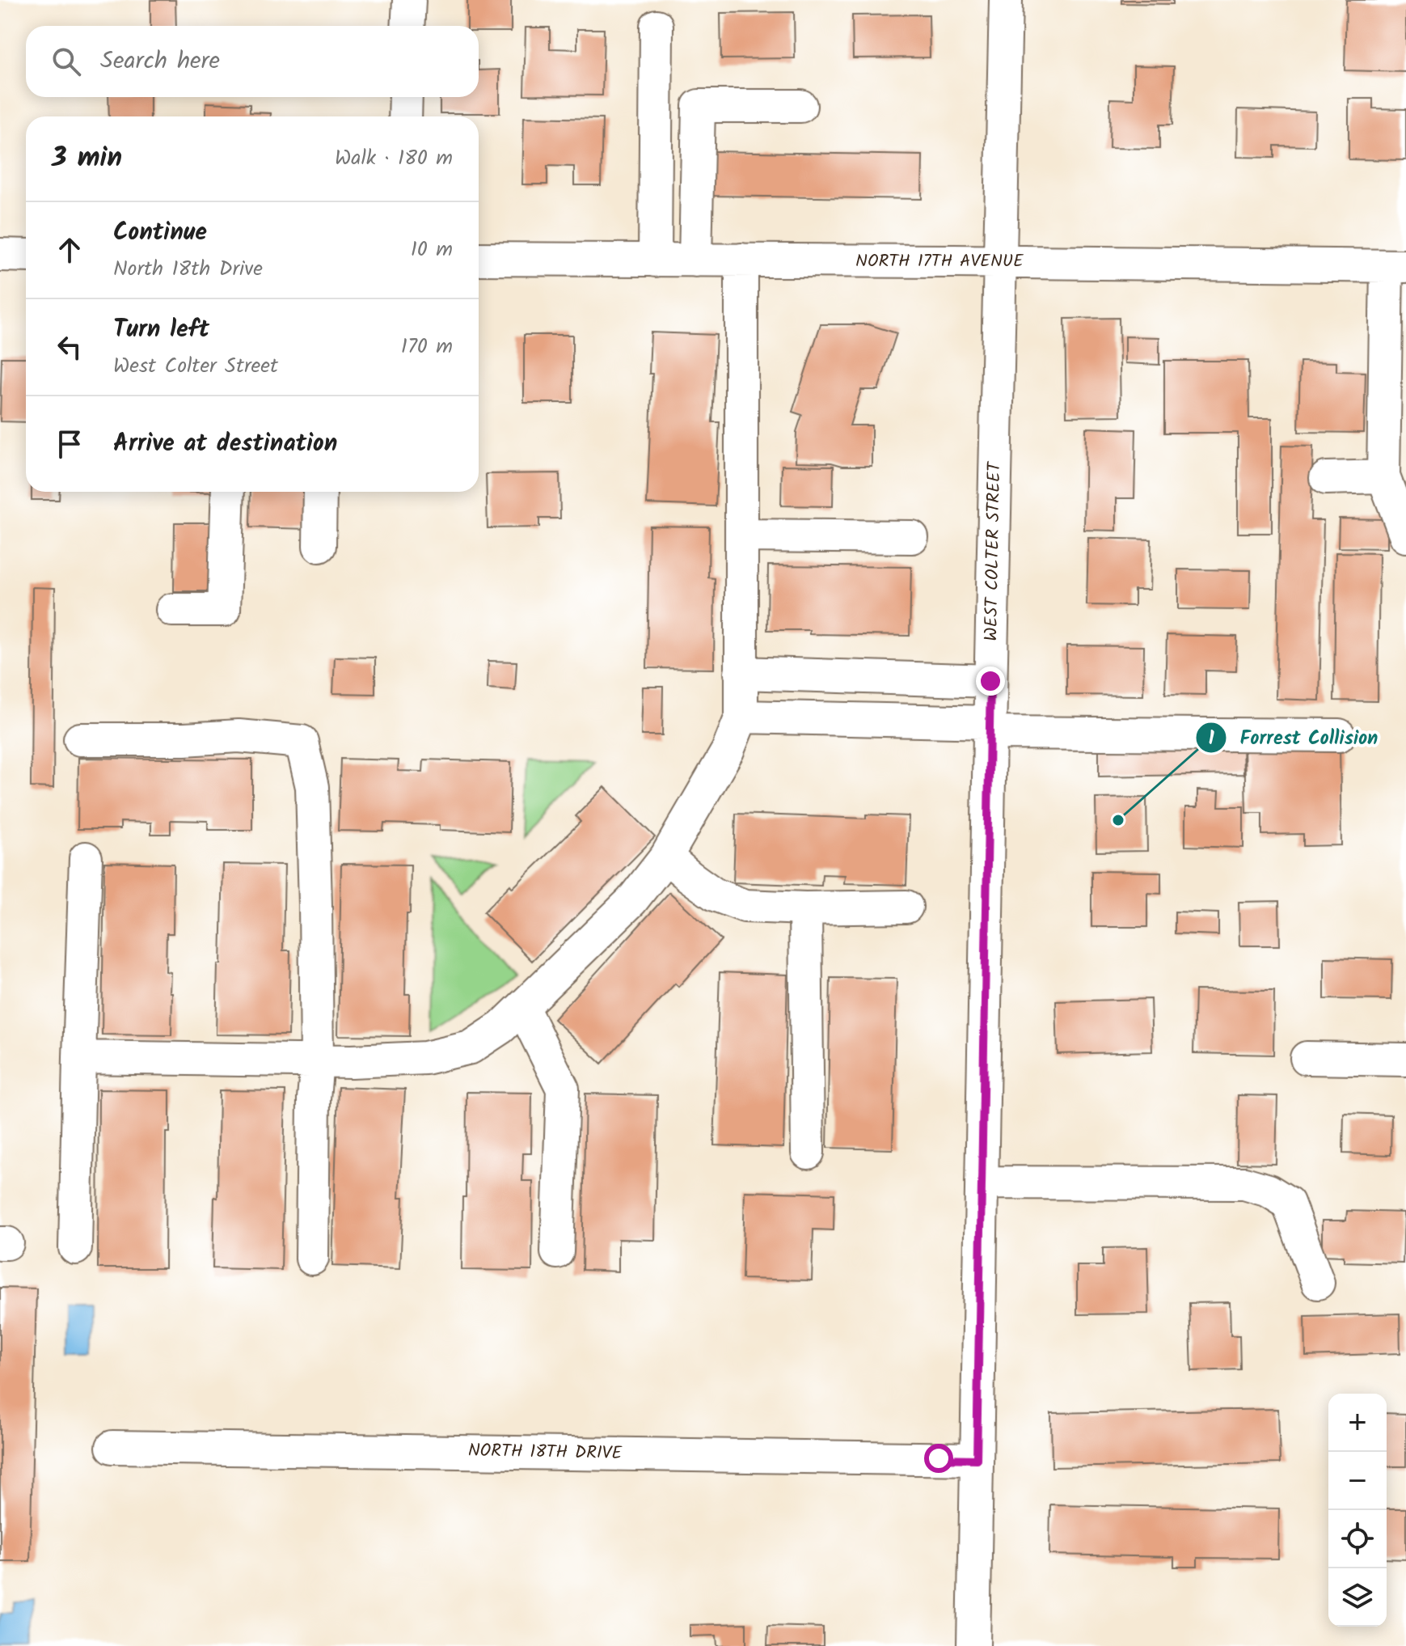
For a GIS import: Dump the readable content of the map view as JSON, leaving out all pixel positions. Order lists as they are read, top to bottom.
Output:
{
  "streets": {
    "street": ["NORTH 17TH AVENUE", "WEST COLTER STREET", "NORTH 18TH DRIVE"]
  },
  "crossings": [
    ["NORTH 17TH AVENUE", "WEST COLTER STREET"],
    ["WEST COLTER STREET", "NORTH 18TH DRIVE"]
  ],
  "places": ["Forrest Collision"],
  "page": {
    "search": "Search here",
    "heading": ["3 min", "Walk · 180 m"],
    "list": [
      ["Continue", "North 18th Drive", "10 m"],
      ["Turn left", "West Colter Street", "170 m"],
      "Arrive at destination"
    ],
    "map_buttons": ["+", "−"]
  }
}
